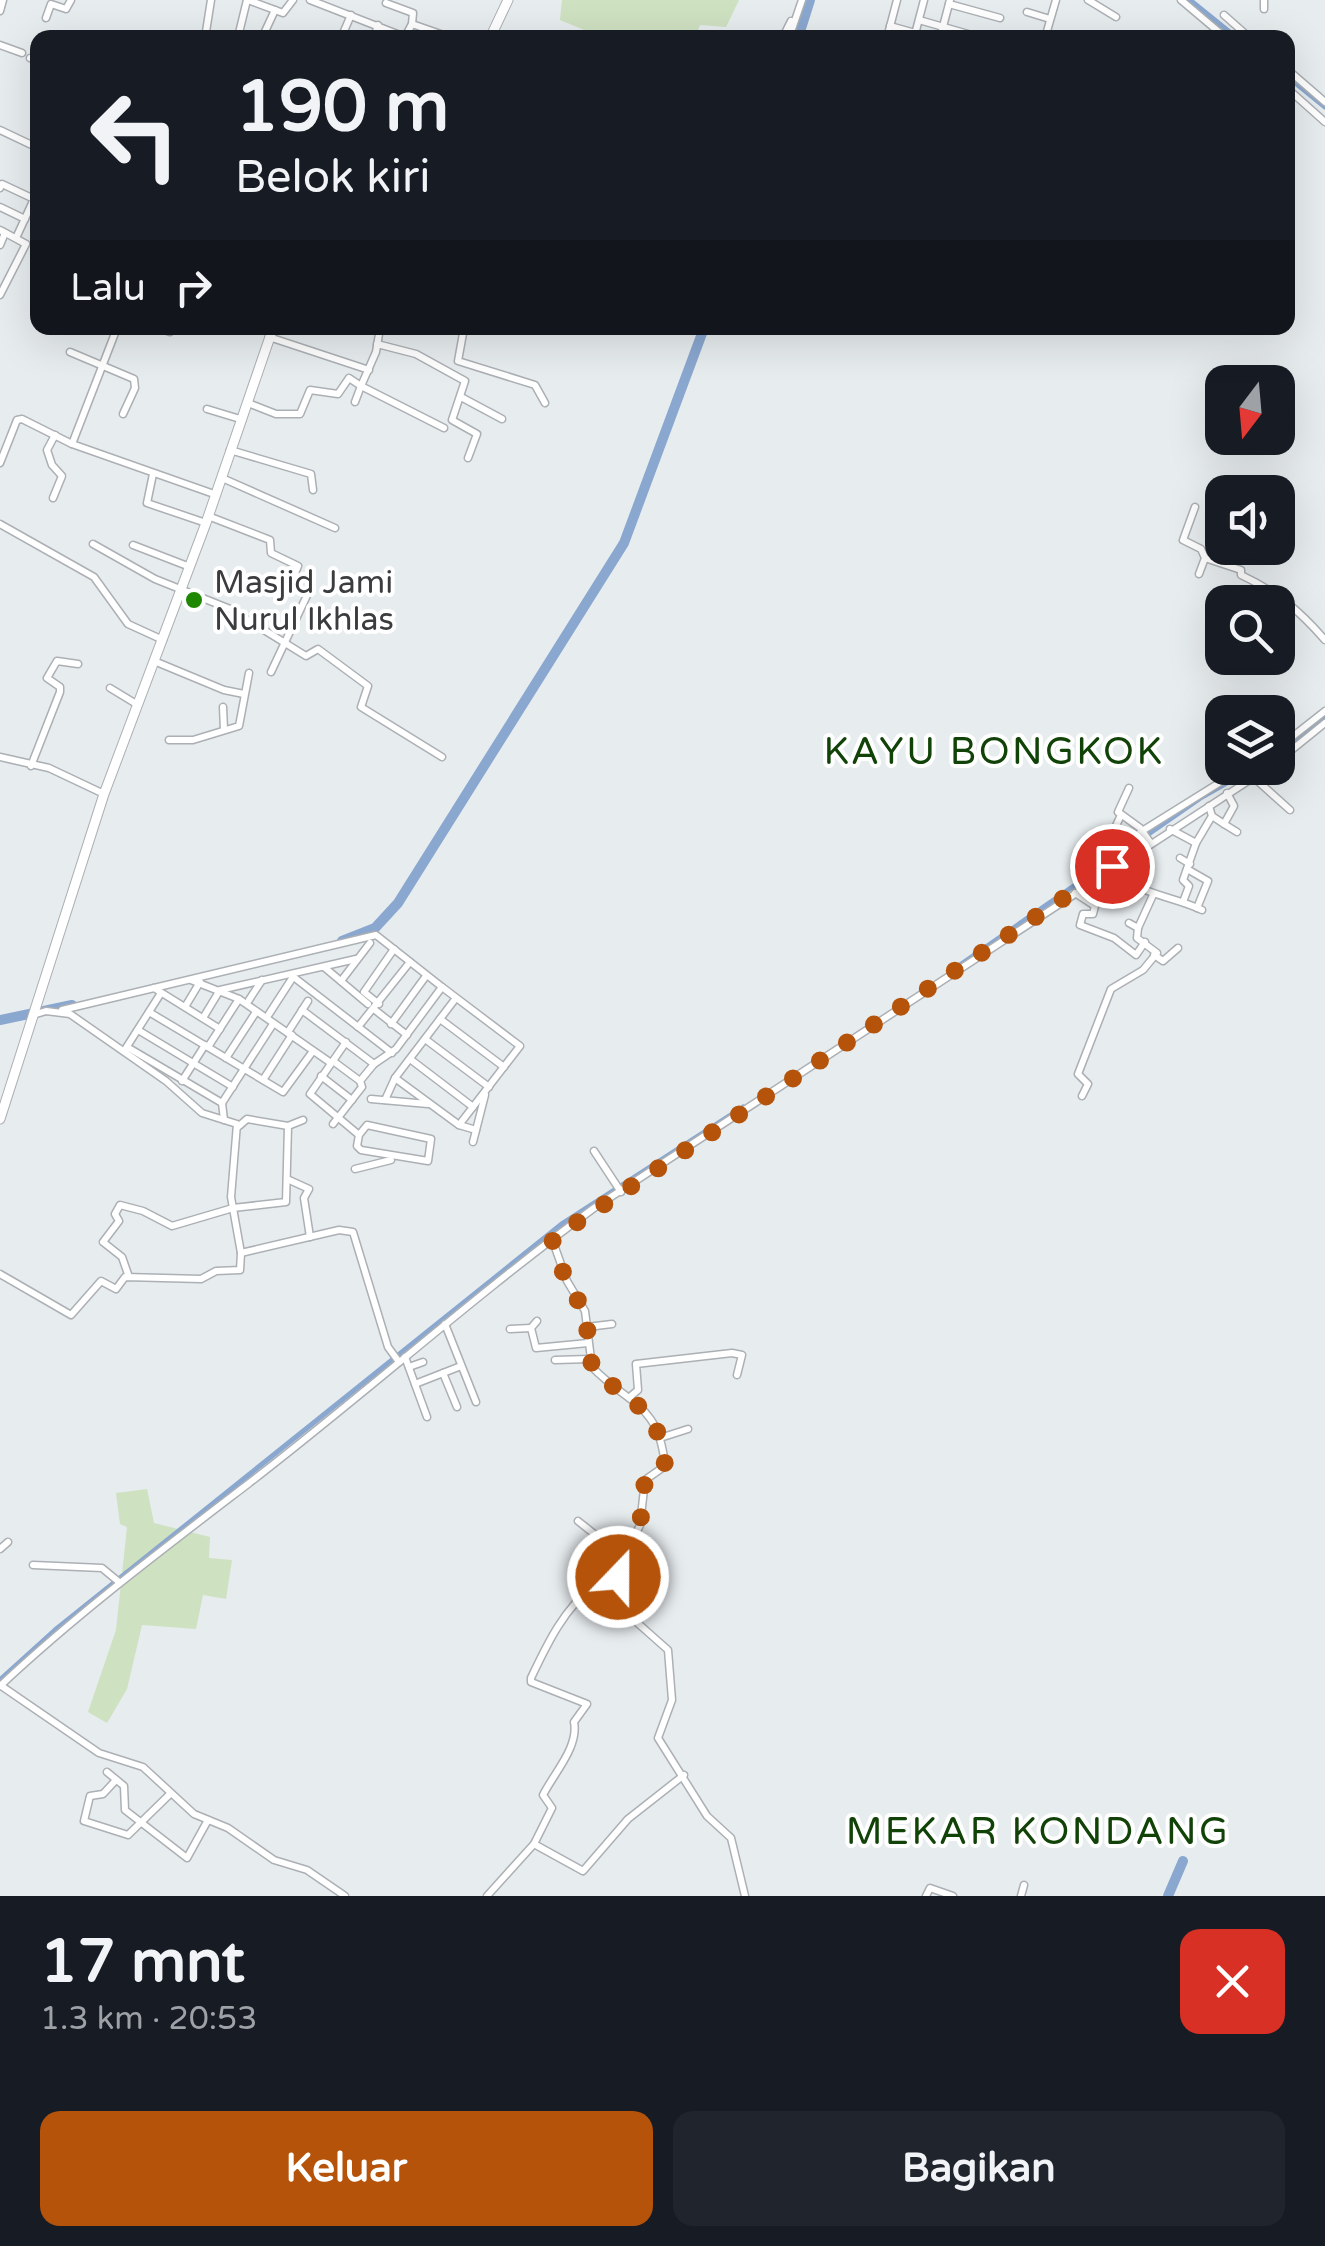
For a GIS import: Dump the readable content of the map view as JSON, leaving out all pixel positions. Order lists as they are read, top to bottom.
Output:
{
  "districts": ["KAYU BONGKOK", "MEKAR KONDANG"],
  "places": ["Masjid Jami Nurul Ikhlas"],
  "north": "bottom",
  "page": {
    "turn": ["190 m", "Belok kiri"],
    "then": "Lalu",
    "heading": ["17 mnt", "1.3 km · 20:53"],
    "buttons": ["Keluar", "Bagikan"]
  }
}
